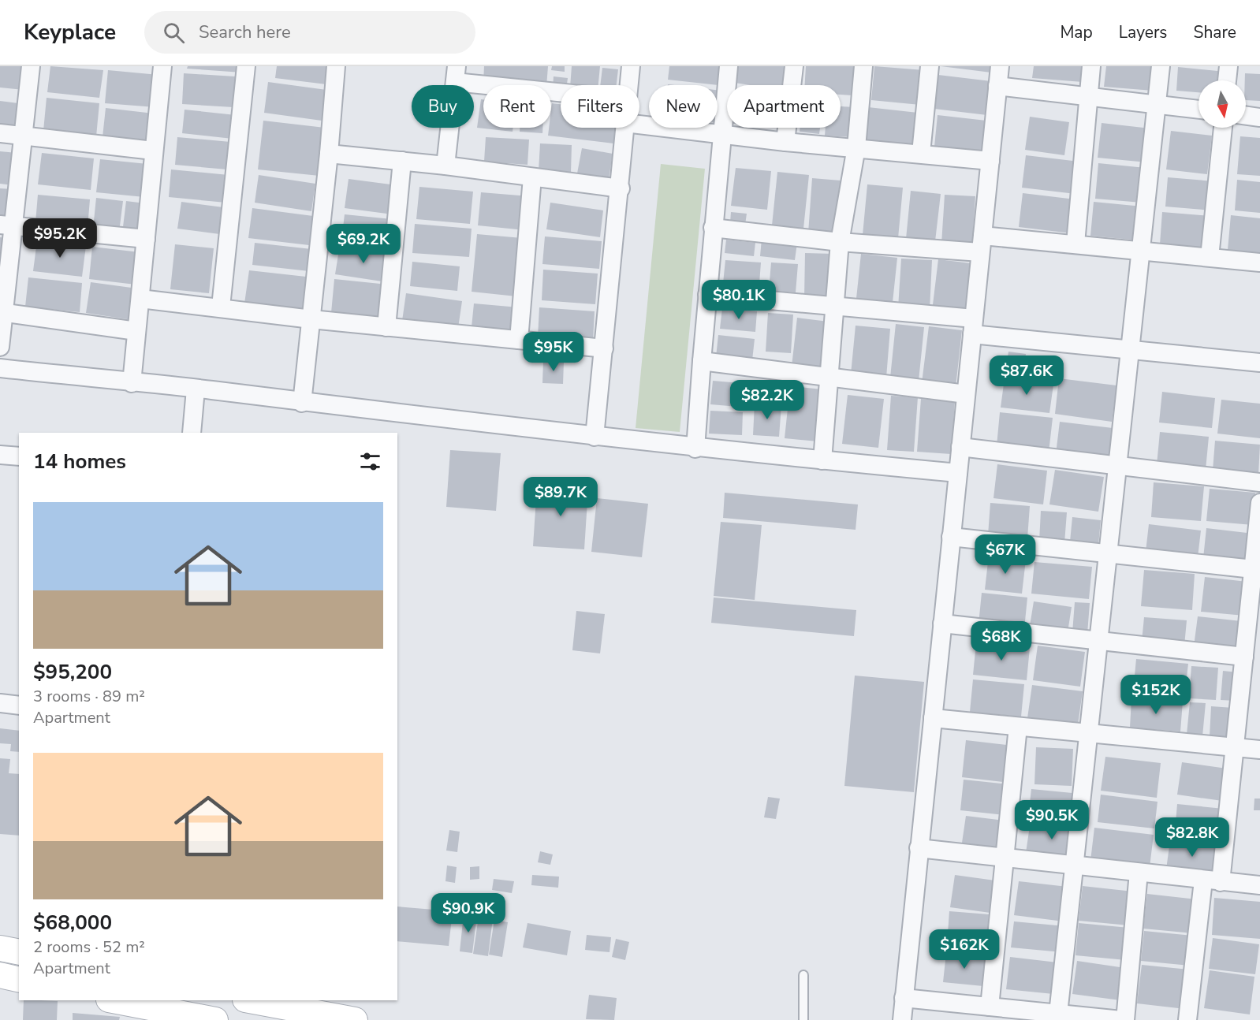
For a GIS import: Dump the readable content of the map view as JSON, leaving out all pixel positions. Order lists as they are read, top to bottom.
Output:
{
  "north": "bottom",
  "page": {
    "header": "Keyplace",
    "search": "Search here",
    "nav": ["Map", "Layers", "Share"],
    "chip": [
      "Buy",
      "Rent",
      "Filters",
      "New",
      "Apartment"
    ],
    "price": [
      "$95.2K",
      "$69.2K",
      "$80.1K",
      "$95K",
      "$87.6K",
      "$82.2K",
      "$89.7K",
      "$67K",
      "$68K",
      "$152K",
      "$90.5K",
      "$82.8K",
      "$90.9K",
      "$162K"
    ],
    "heading": "14 homes",
    "list": [
      {
        "name": "$95,200",
        "note": "3 rooms · 89 m² · Apartment"
      },
      {
        "name": "$68,000",
        "note": "2 rooms · 52 m² · Apartment"
      }
    ]
  }
}
